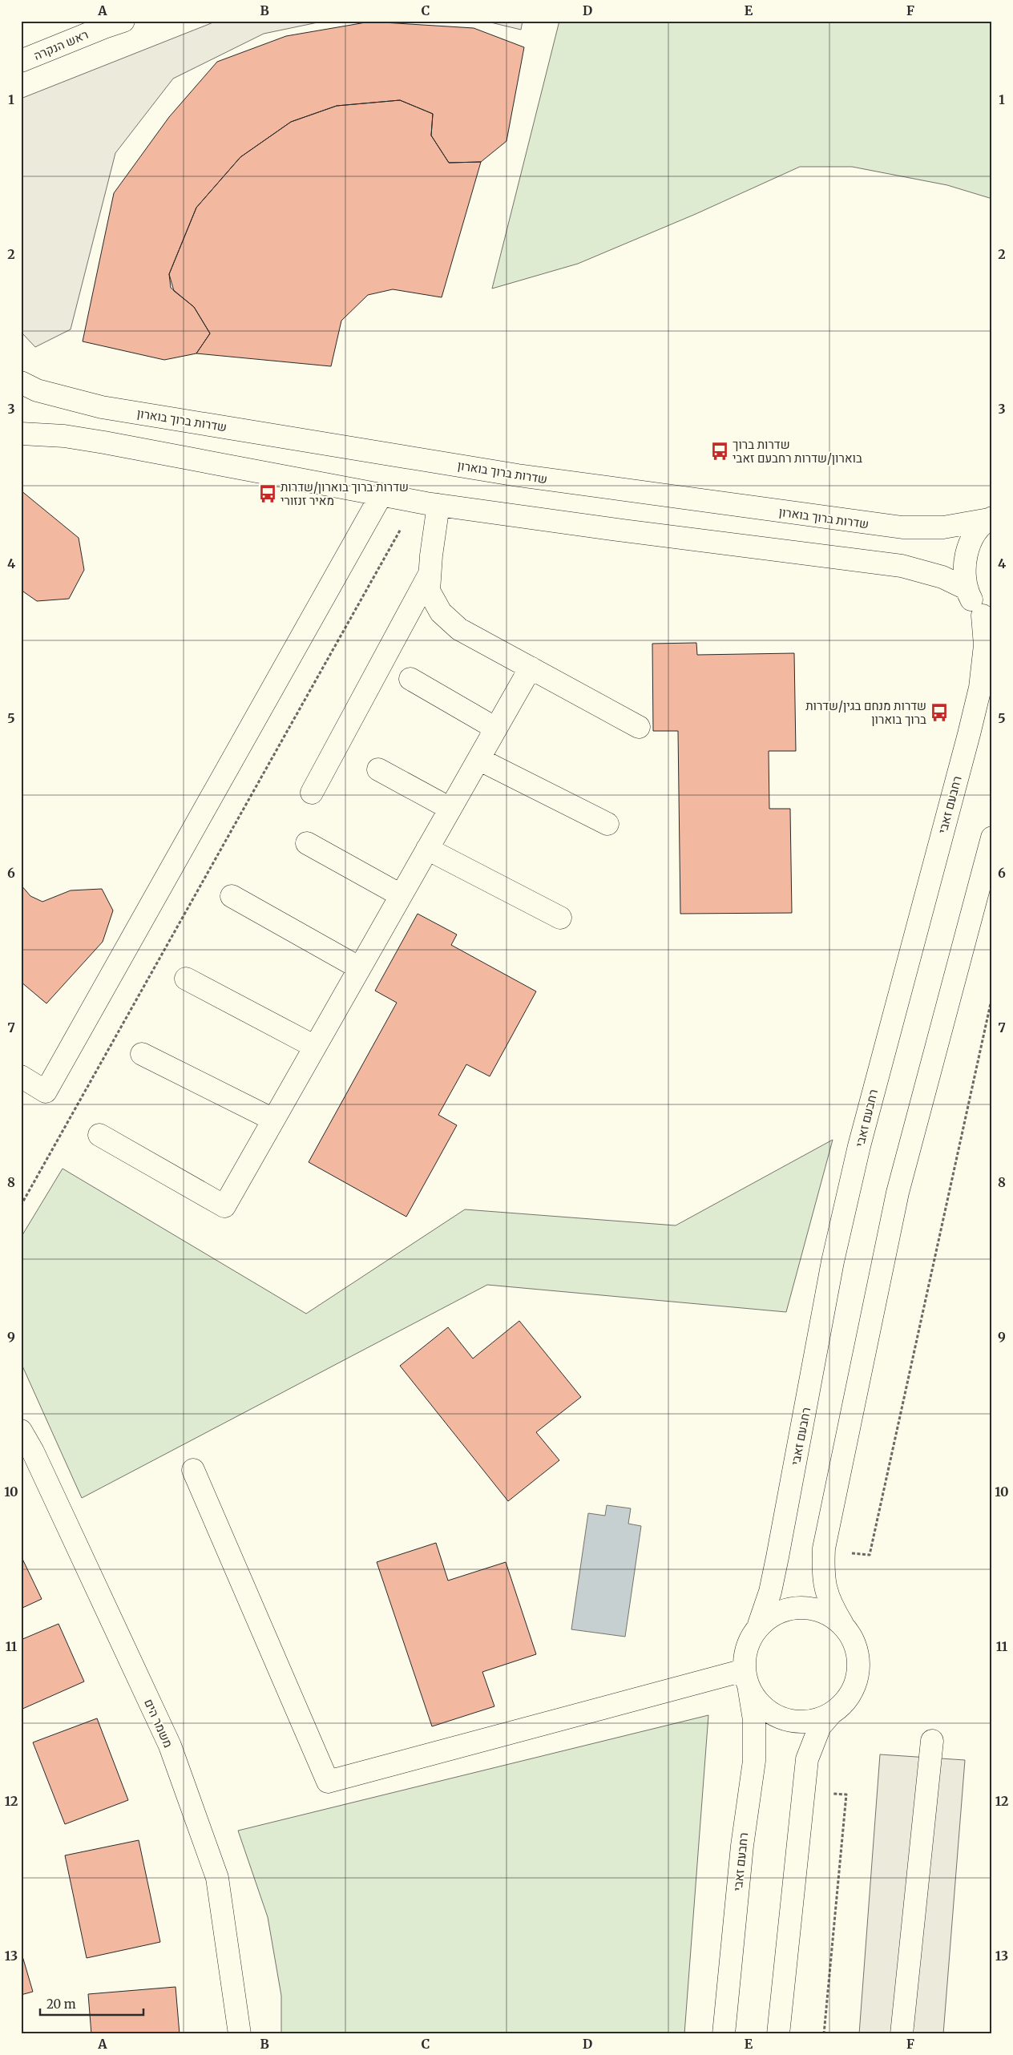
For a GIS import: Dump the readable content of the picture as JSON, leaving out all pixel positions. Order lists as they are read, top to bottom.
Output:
{
  "streets": {
    "street": [
      "ראש הנקרה",
      "שדרות ברוך בוארון",
      "רחבעם זאבי",
      "משמר הים"
    ]
  },
  "places": {
    "bus stop": ["שדרות ברוך בוארון/שדרות רחבעם זאבי", "שדרות ברוך בוארון/שדרות מאיר זנזורי", "שדרות מנחם בגין/שדרות ברוך בוארון"]
  },
  "scale_bar": "20 m",
  "grid": {
    "columns": [
      "A",
      "B",
      "C",
      "D",
      "E",
      "F"
    ],
    "rows": [
      "1",
      "2",
      "3",
      "4",
      "5",
      "6",
      "7",
      "8",
      "9",
      "10",
      "11",
      "12",
      "13"
    ]
  }
}
